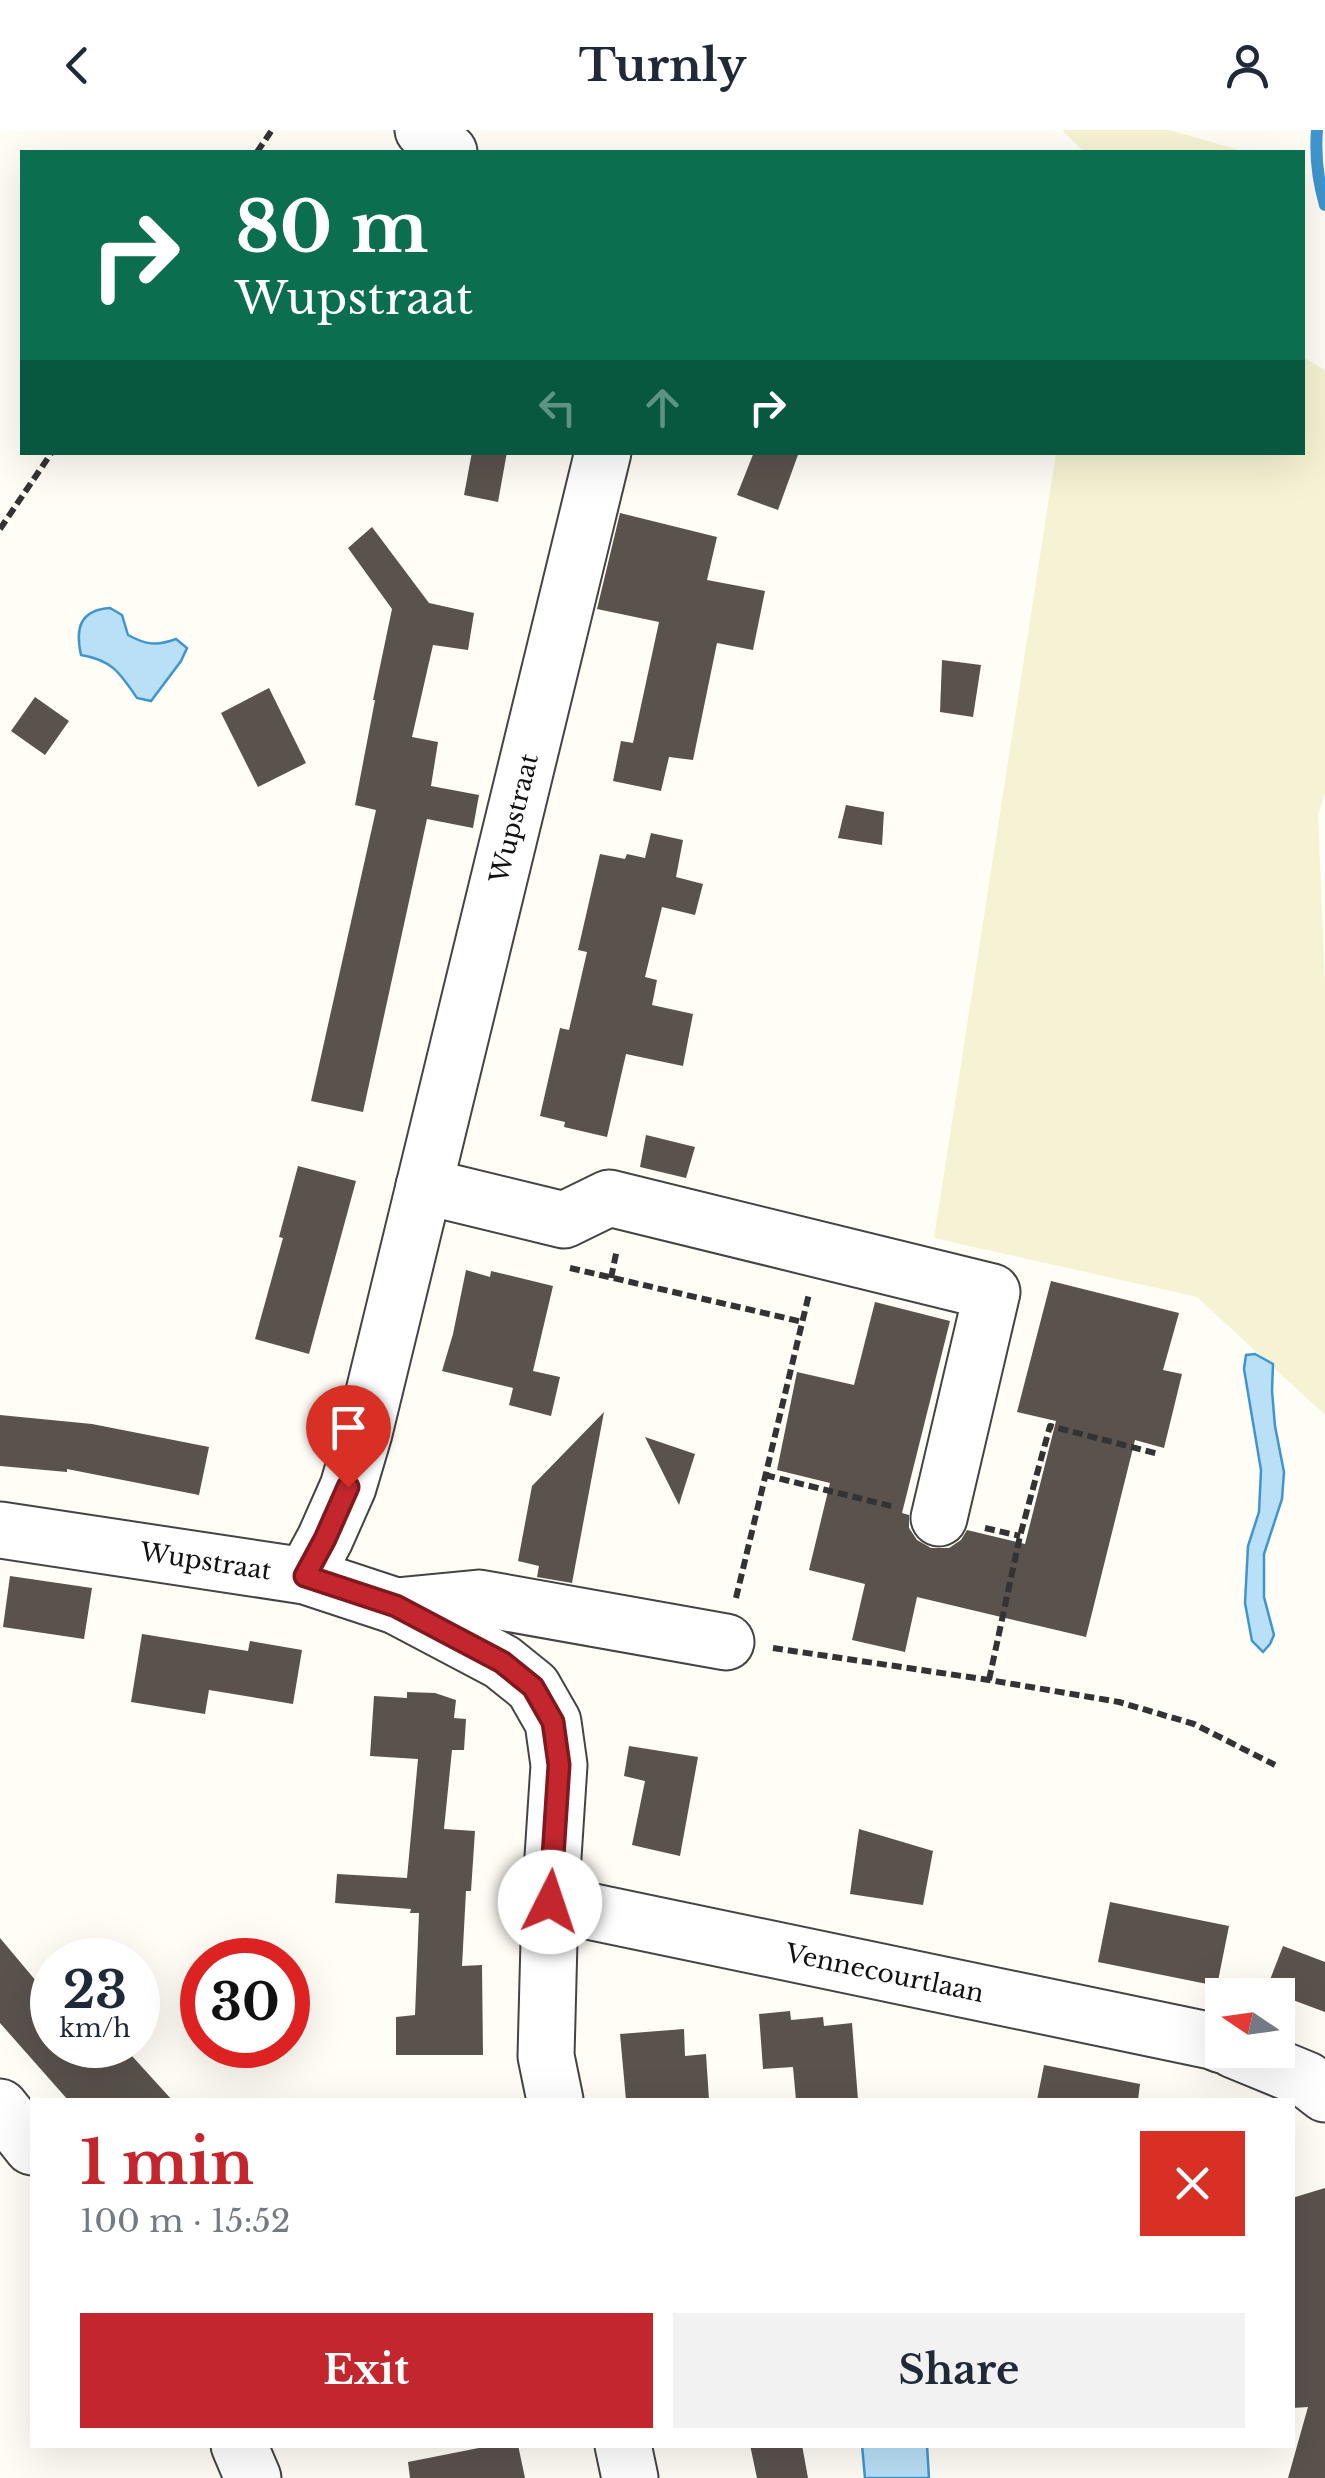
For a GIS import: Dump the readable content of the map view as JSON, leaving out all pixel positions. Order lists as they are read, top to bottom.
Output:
{
  "streets": {
    "street": ["Wupstraat", "Vennecourtlaan"]
  },
  "north": "left",
  "page": {
    "header": "Turnly",
    "turn": ["80 m", "Wupstraat"],
    "speed": "23 km/h",
    "limit": "30",
    "heading": ["1 min", "100 m · 15:52"],
    "buttons": ["Exit", "Share"]
  }
}
